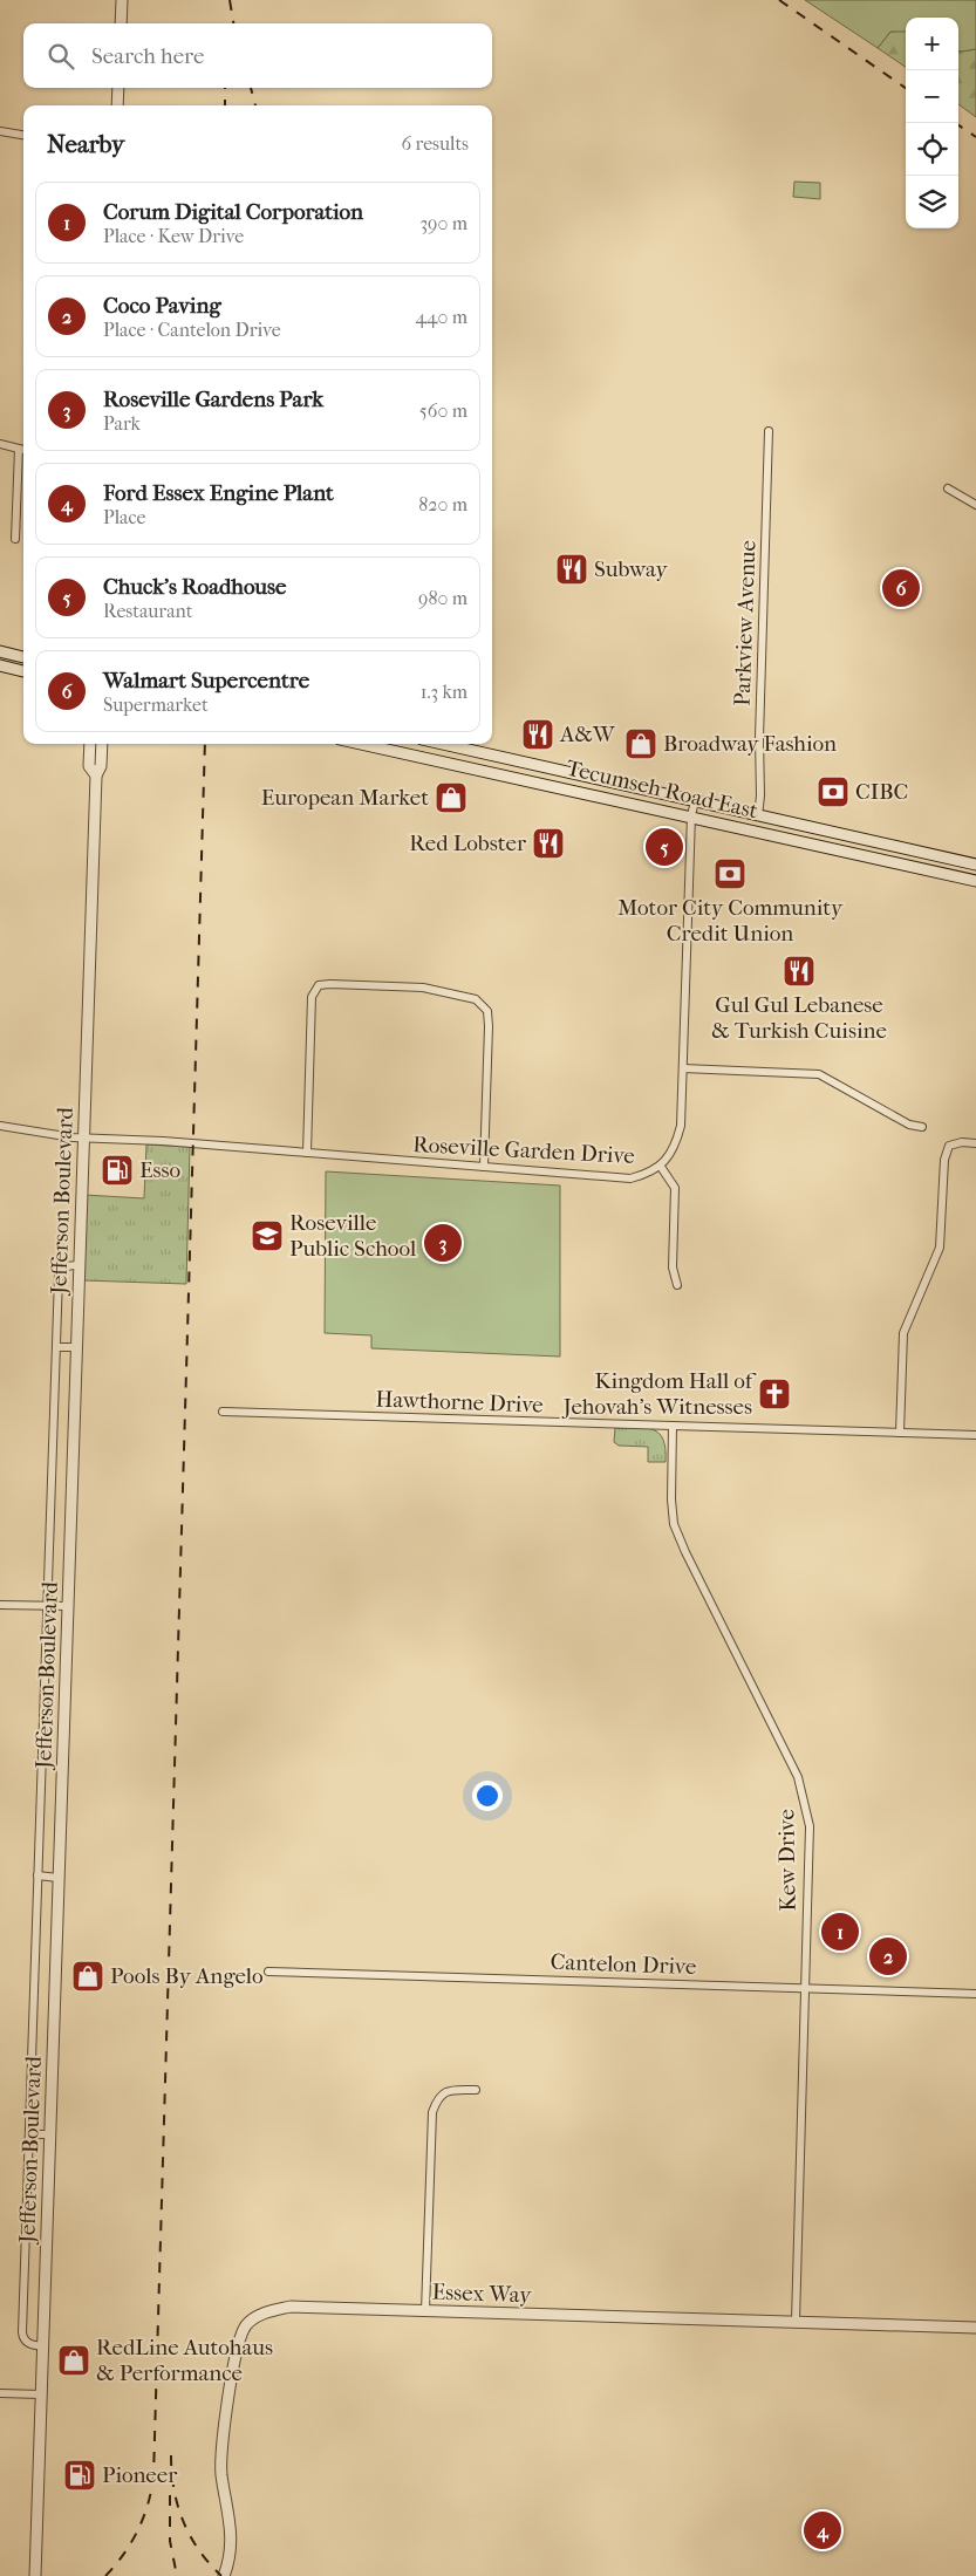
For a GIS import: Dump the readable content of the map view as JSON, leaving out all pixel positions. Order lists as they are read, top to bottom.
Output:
{
  "streets": {
    "street": [
      "Parkview Avenue",
      "Tecumseh Road East",
      "Roseville Garden Drive",
      "Jefferson Boulevard",
      "Hawthorne Drive",
      "Kew Drive",
      "Cantelon Drive",
      "Essex Way"
    ]
  },
  "crossings": [
    ["Parkview Avenue", "Tecumseh Road East"],
    ["Tecumseh Road East", "Roseville Garden Drive"],
    ["Roseville Garden Drive", "Jefferson Boulevard"],
    ["Hawthorne Drive", "Kew Drive"],
    ["Kew Drive", "Cantelon Drive"],
    ["Kew Drive", "Essex Way"]
  ],
  "places": {
    "restaurant": [
      "Subway",
      "A&W",
      "Red Lobster",
      "Gul Gul Lebanese & Turkish Cuisine"
    ],
    "shop": [
      "Broadway Fashion",
      "European Market",
      "Pools By Angelo",
      "RedLine Autohaus & Performance"
    ],
    "bank": ["CIBC", "Motor City Community Credit Union"],
    "fuel station": ["Esso", "Pioneer"],
    "school or university": ["Roseville Public School"],
    "church": ["Kingdom Hall of Jehovah's Witnesses"]
  },
  "page": {
    "map_buttons": ["+", "−"],
    "search": "Search here",
    "heading": ["Nearby", "6 results"],
    "list": [
      {
        "mark": "1",
        "name": "Corum Digital Corporation",
        "note": "Place · Kew Drive",
        "value": "390 m"
      },
      {
        "mark": "2",
        "name": "Coco Paving",
        "note": "Place · Cantelon Drive",
        "value": "440 m"
      },
      {
        "mark": "3",
        "name": "Roseville Gardens Park",
        "note": "Park",
        "value": "560 m"
      },
      {
        "mark": "4",
        "name": "Ford Essex Engine Plant",
        "note": "Place",
        "value": "820 m"
      },
      {
        "mark": "5",
        "name": "Chuck's Roadhouse",
        "note": "Restaurant",
        "value": "980 m"
      },
      {
        "mark": "6",
        "name": "Walmart Supercentre",
        "note": "Supermarket",
        "value": "1.3 km"
      }
    ],
    "pins": [
      "6",
      "5",
      "3",
      "1",
      "2",
      "4"
    ]
  }
}
